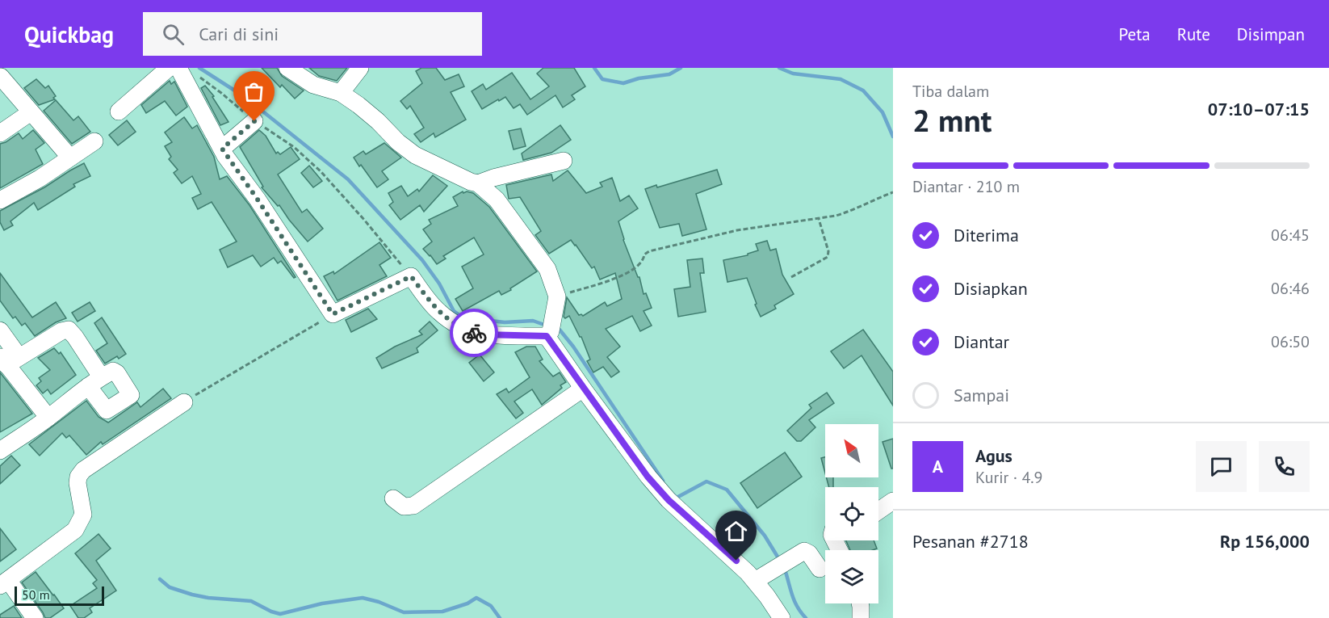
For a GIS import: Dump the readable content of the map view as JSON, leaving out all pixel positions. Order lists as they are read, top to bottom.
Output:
{
  "scale_bar": "50 m",
  "north": "top left",
  "page": {
    "header": "Quickbag",
    "search": "Cari di sini",
    "nav": ["Peta", "Rute", "Disimpan"],
    "heading": ["2 mnt", "Tiba dalam", "07:10–07:15"],
    "panel": [
      "Agus",
      "Kurir · 4.9",
      "Pesanan #2718",
      "Rp 156,000"
    ],
    "bar": "Diantar · 210 m",
    "list": [
      ["Diterima", "06:45"],
      ["Disiapkan", "06:46"],
      ["Diantar", "06:50"],
      "Sampai"
    ],
    "round": "A",
    "scale": "50 m"
  }
}
